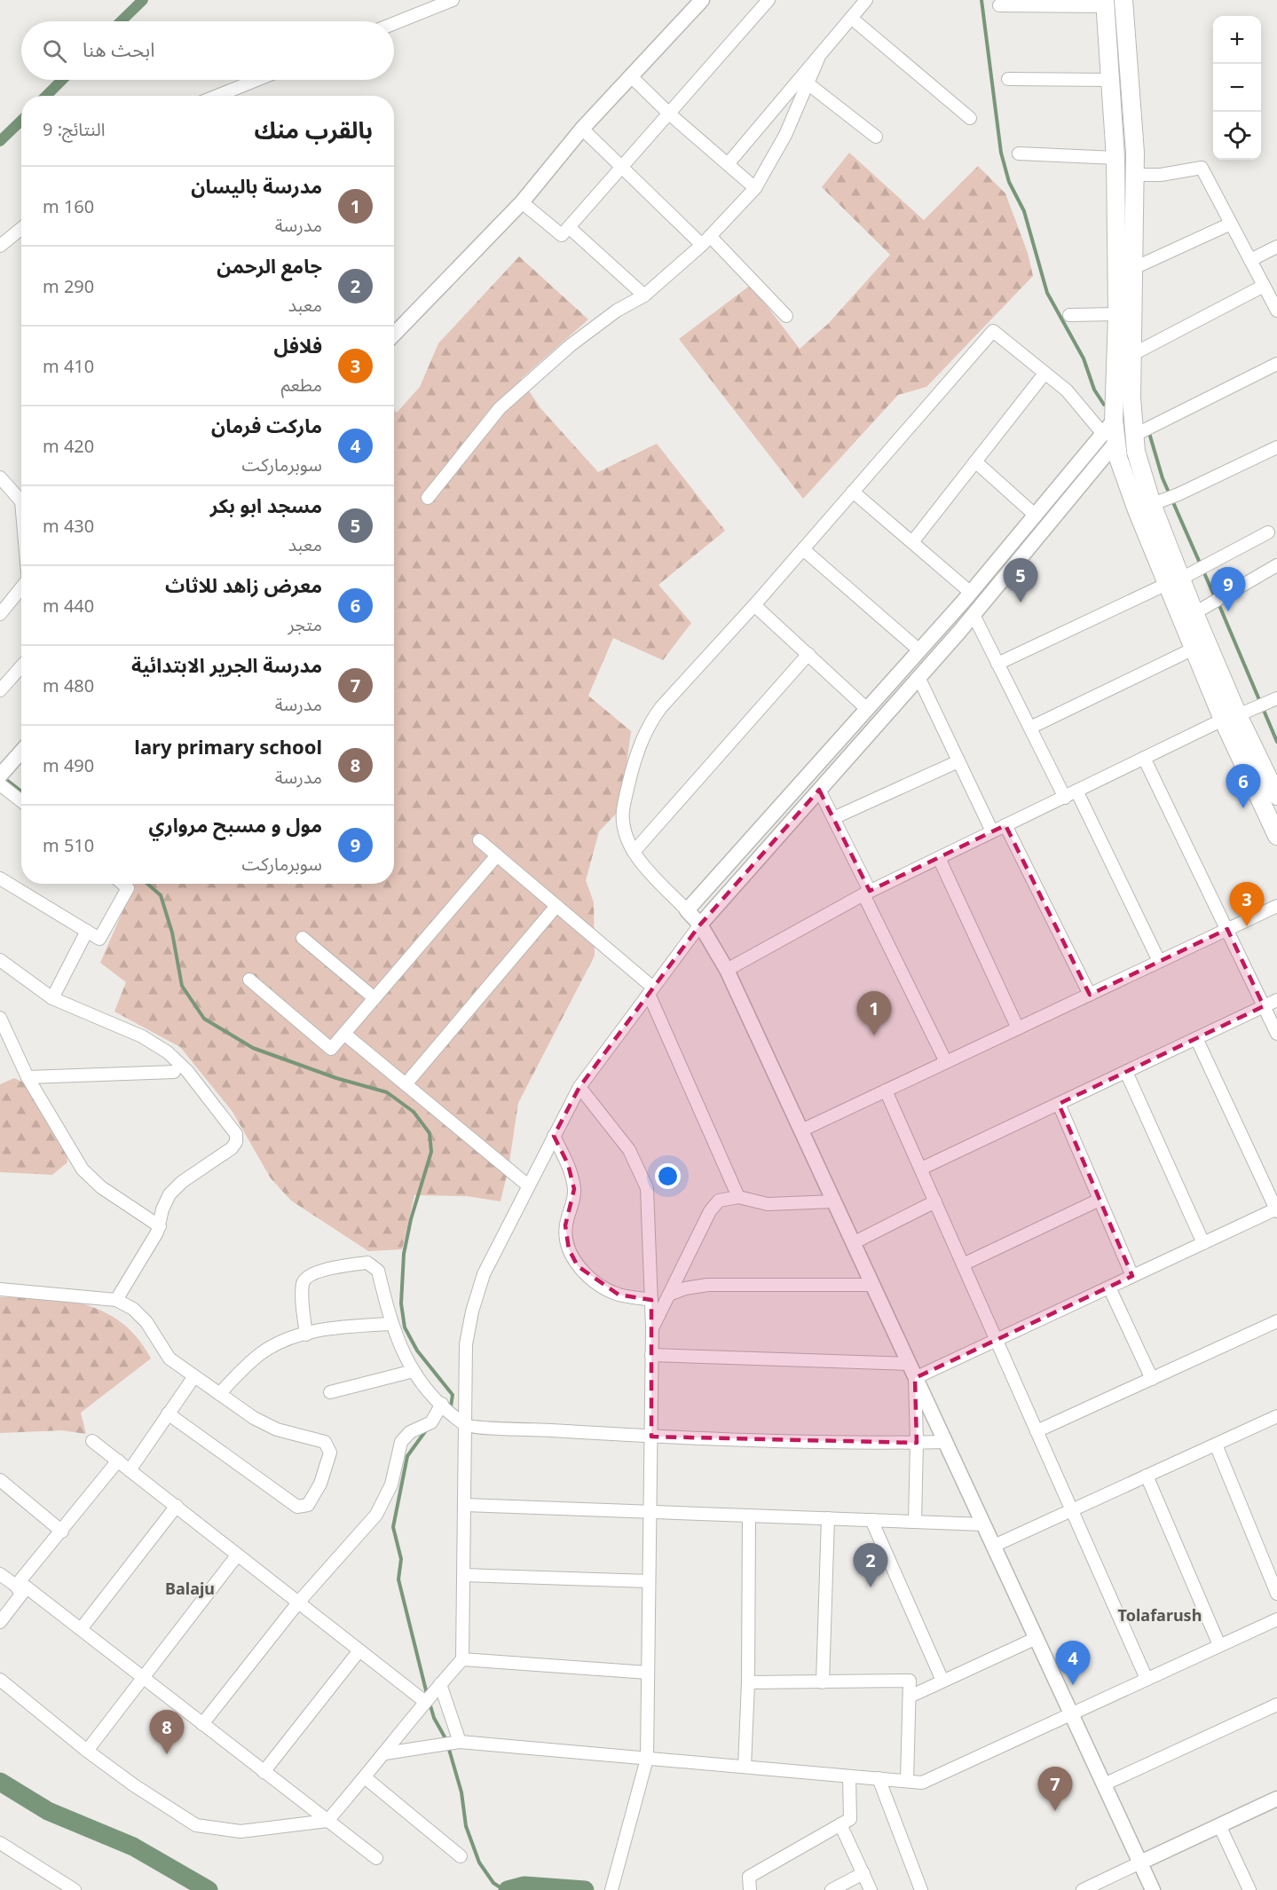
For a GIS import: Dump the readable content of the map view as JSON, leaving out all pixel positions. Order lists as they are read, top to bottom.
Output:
{
  "districts": ["Balaju", "Tolafarush"],
  "page": {
    "map_buttons": ["+", "−"],
    "search": "ابحث هنا",
    "heading": ["بالقرب منك", "النتائج: 9"],
    "list": [
      {
        "mark": "1",
        "name": "مدرسة بالیسان",
        "note": "مدرسة",
        "value": "160 m"
      },
      {
        "mark": "2",
        "name": "جامع الرحمن",
        "note": "معبد",
        "value": "290 m"
      },
      {
        "mark": "3",
        "name": "فلافل",
        "note": "مطعم",
        "value": "410 m"
      },
      {
        "mark": "4",
        "name": "مارکت فرمان",
        "note": "سوبرماركت",
        "value": "420 m"
      },
      {
        "mark": "5",
        "name": "مسجد ابو بكر",
        "note": "معبد",
        "value": "430 m"
      },
      {
        "mark": "6",
        "name": "معرض زاهد للاثاث",
        "note": "متجر",
        "value": "440 m"
      },
      {
        "mark": "7",
        "name": "مدرسة الجرير الابتدائية",
        "note": "مدرسة",
        "value": "480 m"
      },
      {
        "mark": "8",
        "name": "lary primary school",
        "note": "مدرسة",
        "value": "490 m"
      },
      {
        "mark": "9",
        "name": "مول و مسبح مرواري",
        "note": "سوبرماركت",
        "value": "510 m"
      }
    ],
    "pins": [
      "5",
      "9",
      "6",
      "3",
      "1",
      "2",
      "4",
      "8",
      "7"
    ]
  }
}
